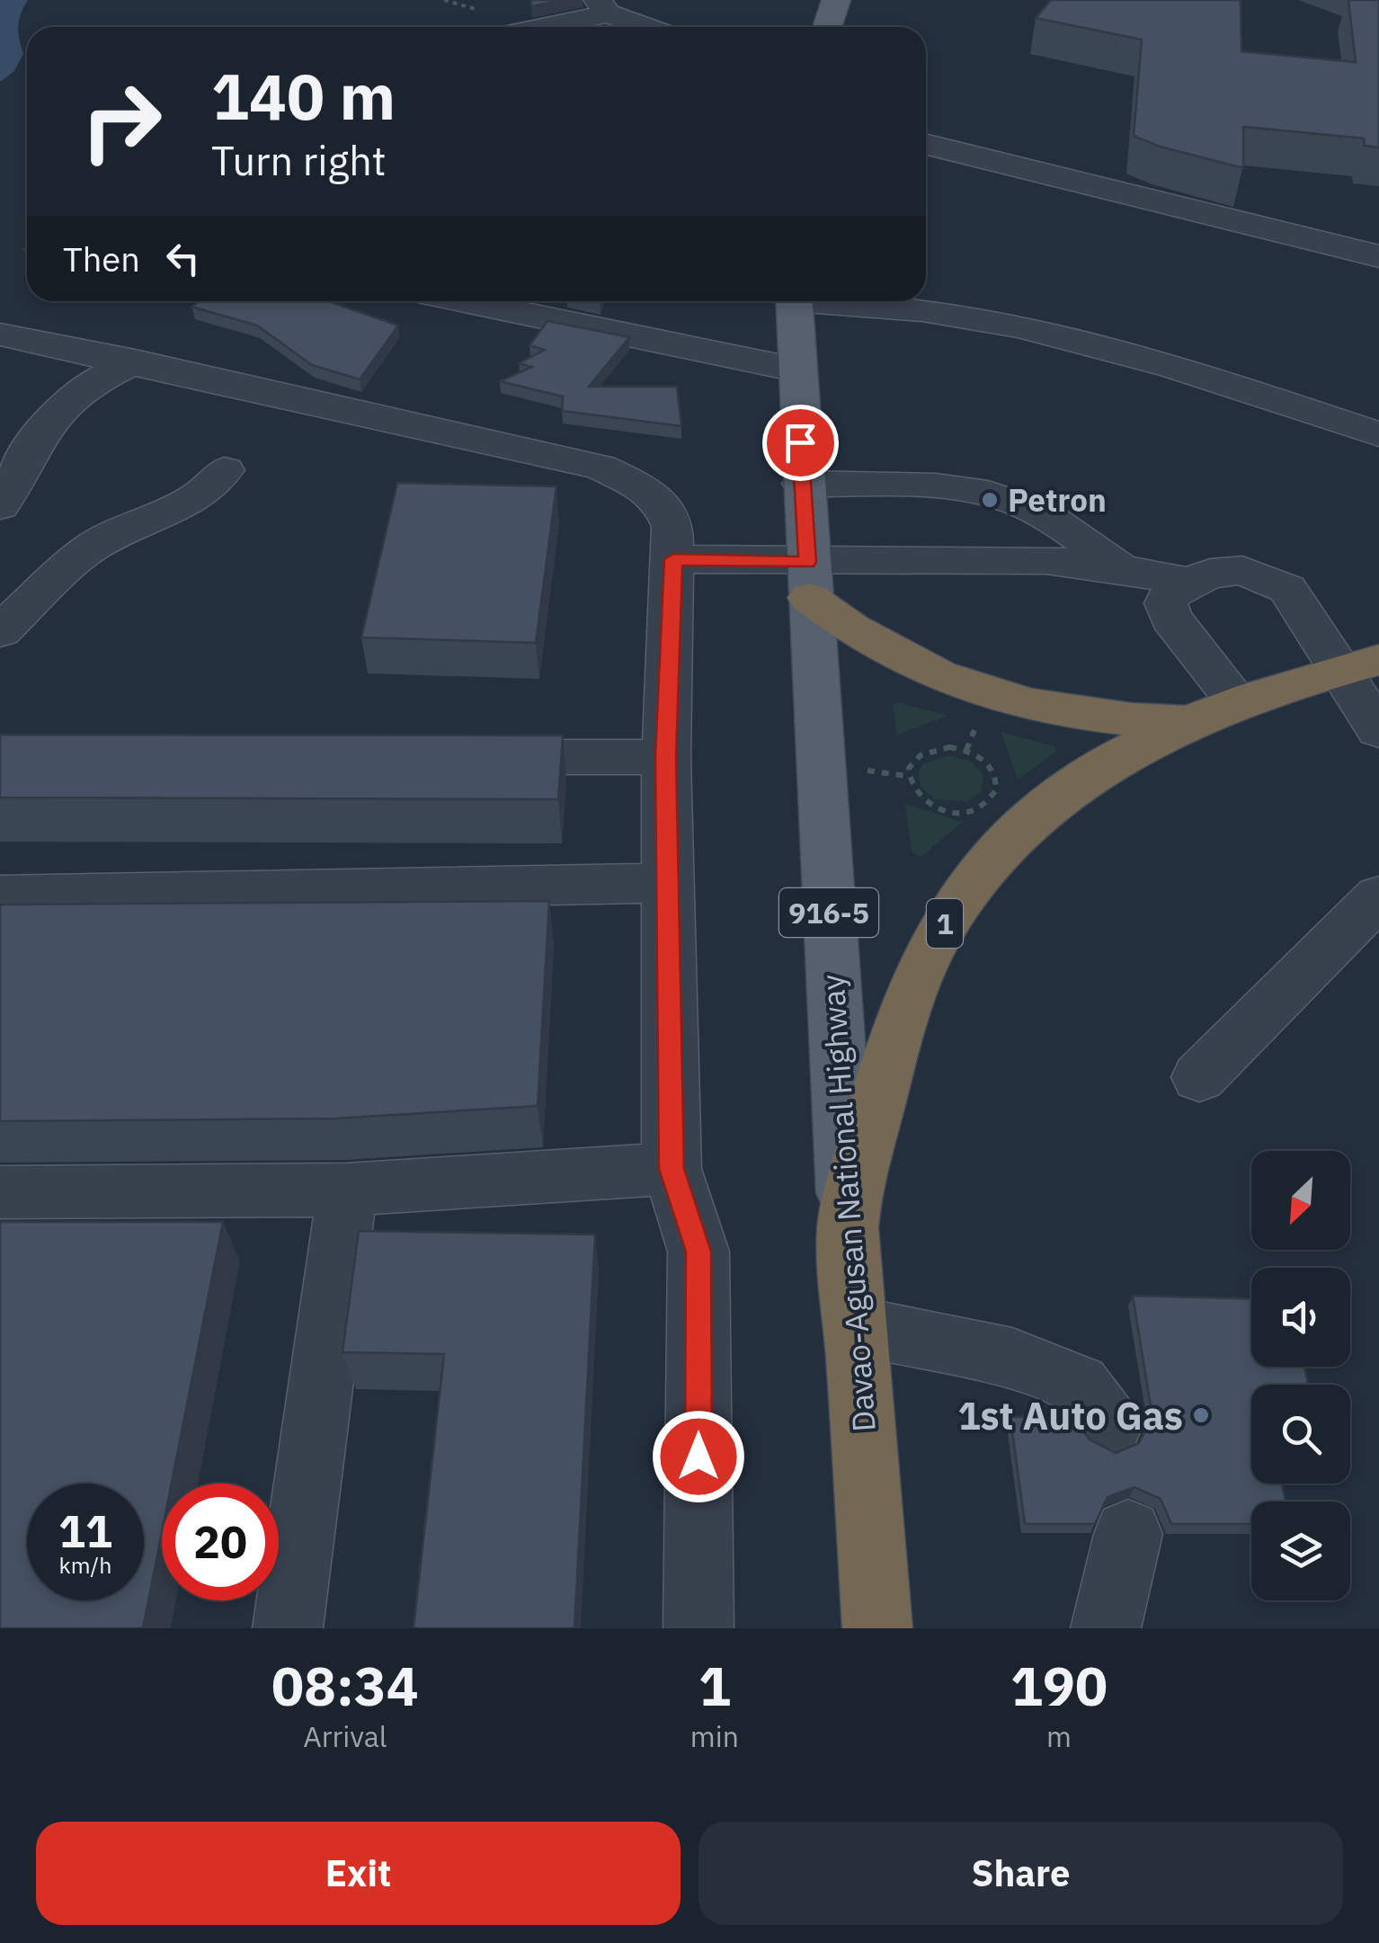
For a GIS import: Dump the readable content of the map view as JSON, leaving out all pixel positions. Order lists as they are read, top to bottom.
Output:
{
  "streets": {
    "highway": ["1", "Davao-Agusan National Highway"],
    "main road": ["916-5"]
  },
  "crossings": [
    ["1", "Davao-Agusan National Highway"]
  ],
  "places": ["Petron", "1st Auto Gas"],
  "north": "bottom left",
  "page": {
    "turn": ["140 m", "Turn right"],
    "then": "Then",
    "speed": "11 km/h",
    "limit": "20",
    "eta": [
      "08:34",
      "Arrival",
      "1",
      "min",
      "190",
      "m"
    ],
    "buttons": ["Exit", "Share"]
  }
}
